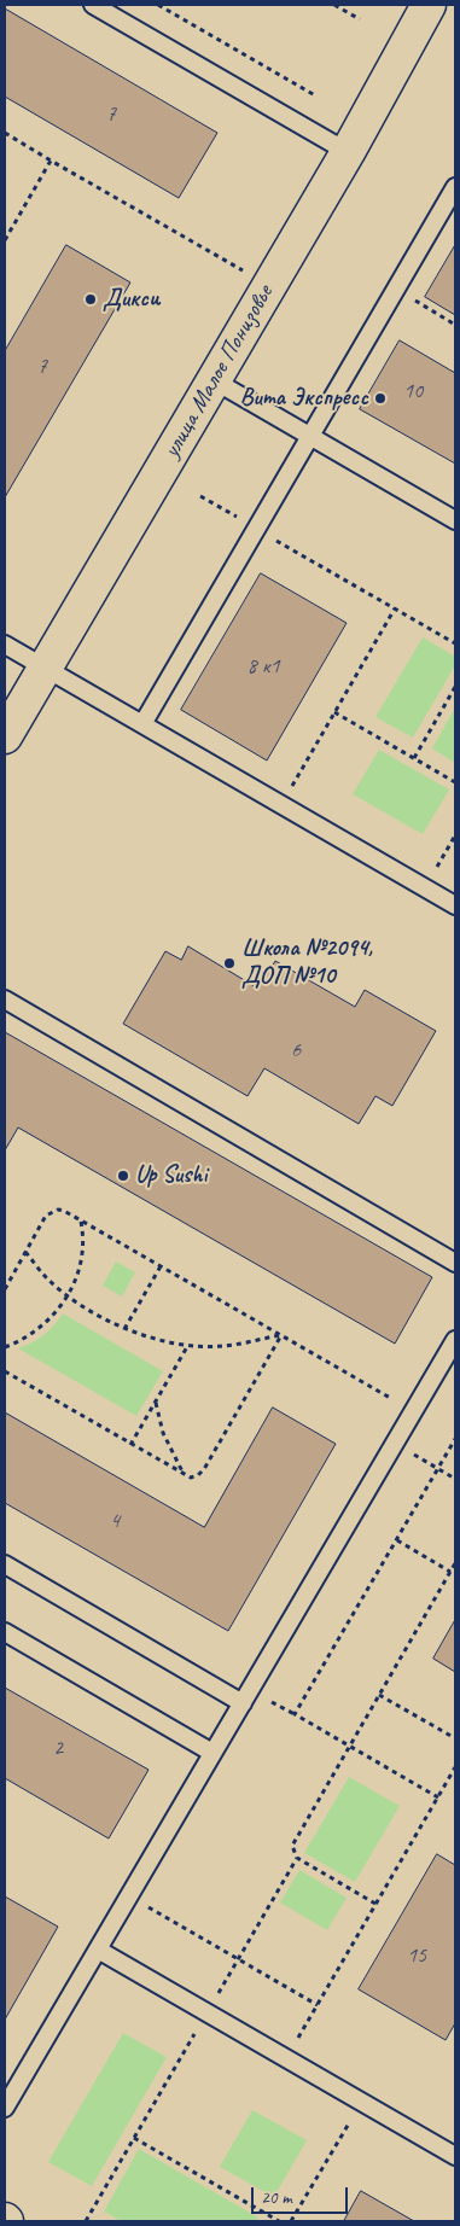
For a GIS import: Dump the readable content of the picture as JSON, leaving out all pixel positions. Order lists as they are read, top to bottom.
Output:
{
  "streets": {
    "street": ["улица Малое Понизовье"]
  },
  "places": [
    "Дикси",
    "Вита Экспресс",
    "Школа №2094, ДОП №10",
    "Up Sushi"
  ],
  "house_numbers": [
    "7",
    "7",
    "10",
    "8 к1",
    "6",
    "4",
    "2",
    "15"
  ],
  "scale_bar": "20 m"
}
